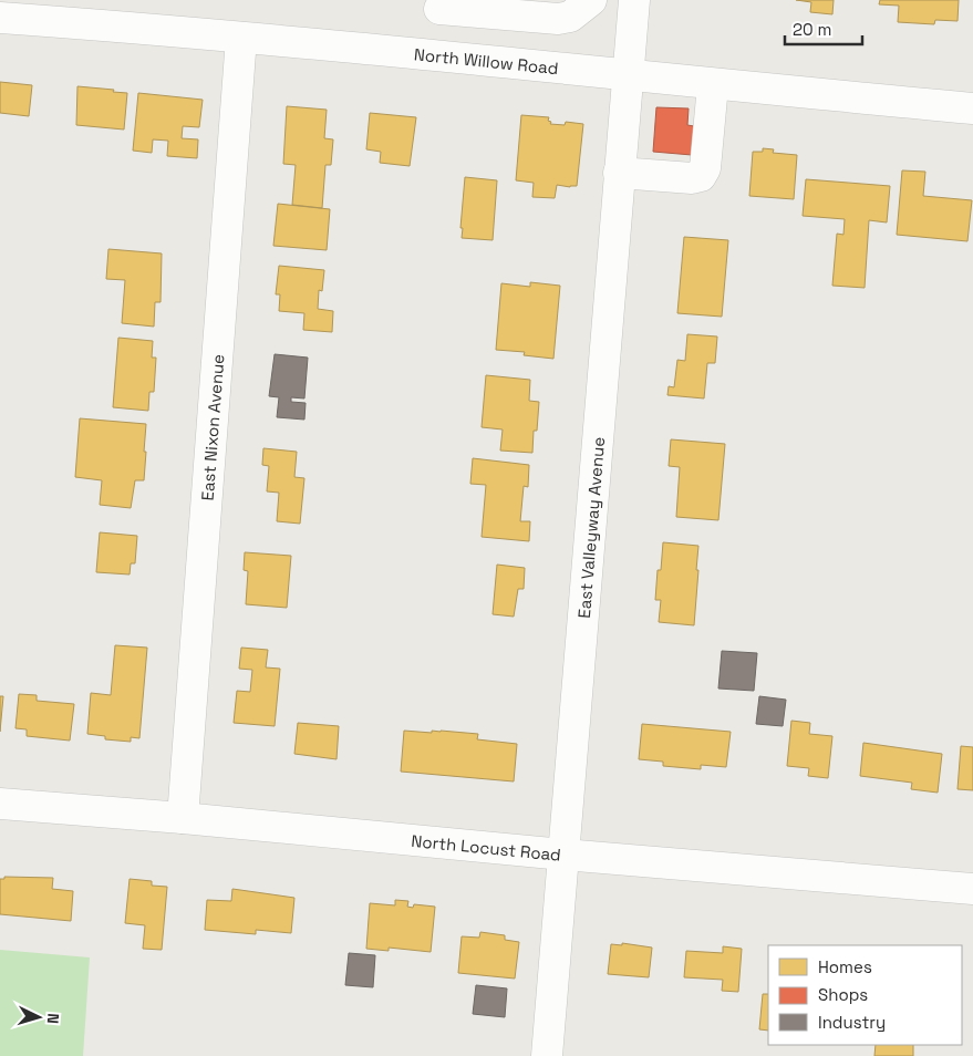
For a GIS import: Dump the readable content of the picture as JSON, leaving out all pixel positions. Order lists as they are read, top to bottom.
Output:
{
  "streets": {
    "street": [
      "North Willow Road",
      "East Nixon Avenue",
      "East Valleyway Avenue",
      "North Locust Road"
    ]
  },
  "crossings": [
    ["North Willow Road", "East Nixon Avenue"],
    ["North Willow Road", "East Valleyway Avenue"],
    ["East Nixon Avenue", "North Locust Road"],
    ["East Valleyway Avenue", "North Locust Road"]
  ],
  "legend": ["Homes", "Shops", "Industry"],
  "scale_bar": "20 m",
  "north": "right"
}
